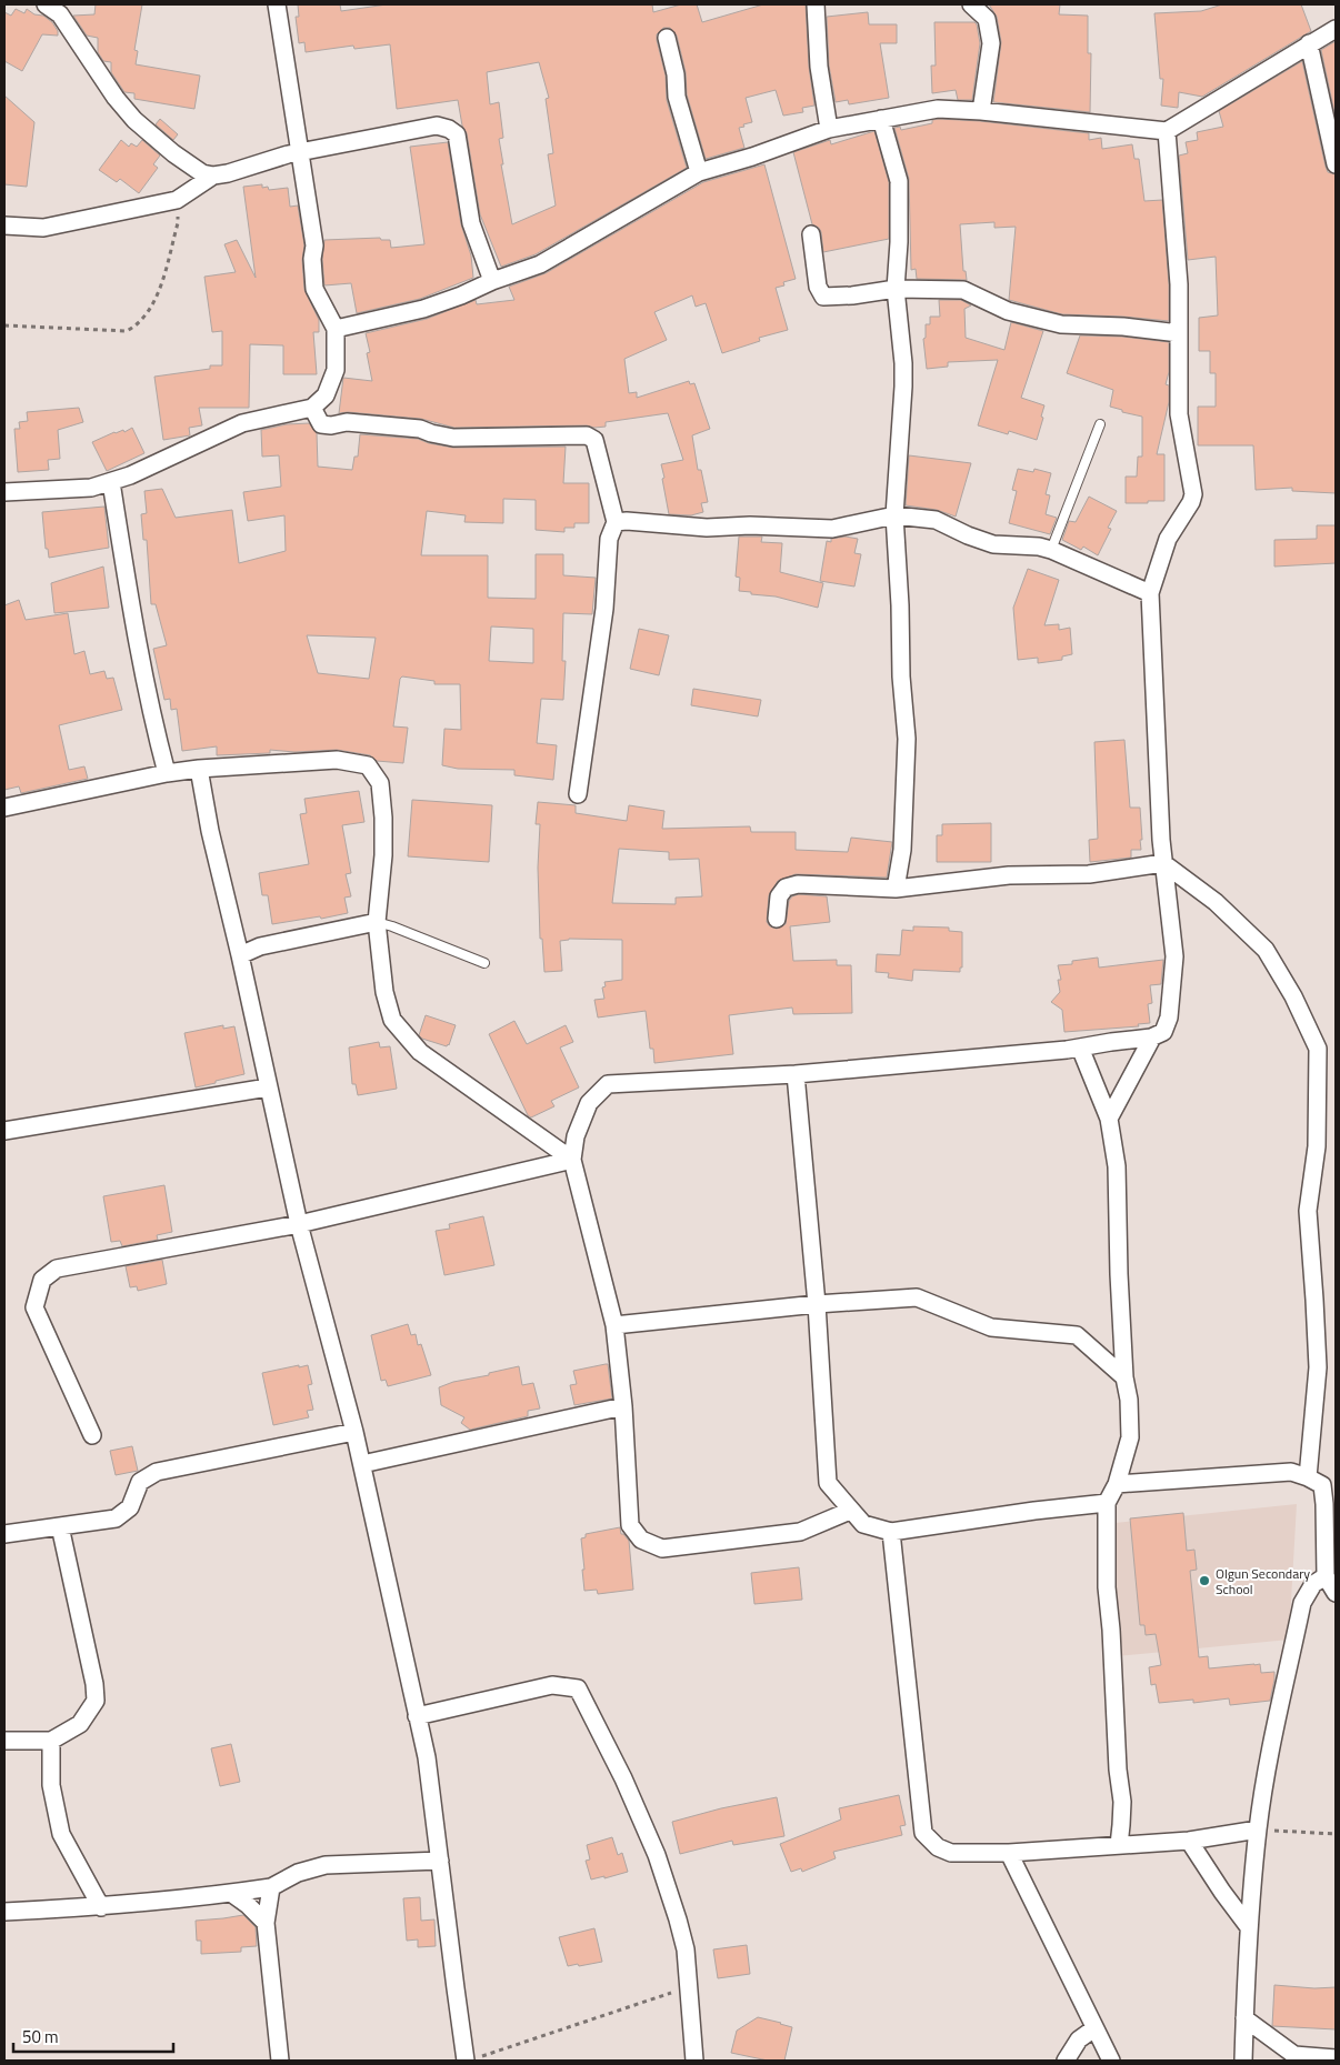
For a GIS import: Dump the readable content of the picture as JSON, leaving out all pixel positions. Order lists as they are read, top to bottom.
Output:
{
  "places": ["Olgun Secondary School"],
  "scale_bar": "50 m"
}
